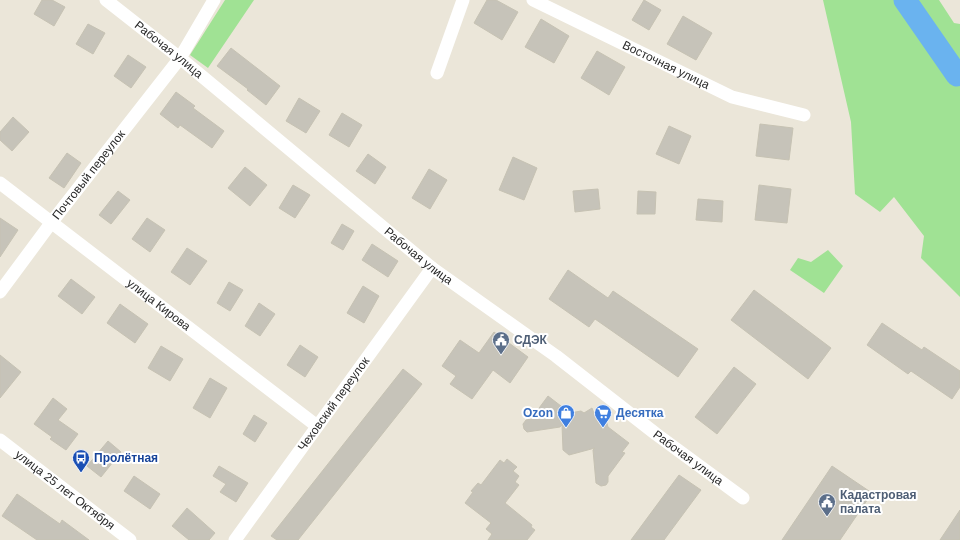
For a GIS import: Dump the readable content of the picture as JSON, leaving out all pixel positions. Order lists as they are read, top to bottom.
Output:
{
  "streets": {
    "street": [
      "Рабочая улица",
      "Восточная улица",
      "Почтовый переулок",
      "улица Кирова",
      "Чеховский переулок",
      "улица 25 лет Октября"
    ]
  },
  "crossings": [
    ["Рабочая улица", "Почтовый переулок"],
    ["Рабочая улица", "Чеховский переулок"],
    ["Почтовый переулок", "улица Кирова"],
    ["улица Кирова", "Чеховский переулок"]
  ],
  "places": {
    "public building": ["СДЭК", "Кадастровая палата"],
    "shop": ["Ozon"],
    "supermarket": ["Десятка"],
    "bus stop": ["Пролётная"]
  }
}
